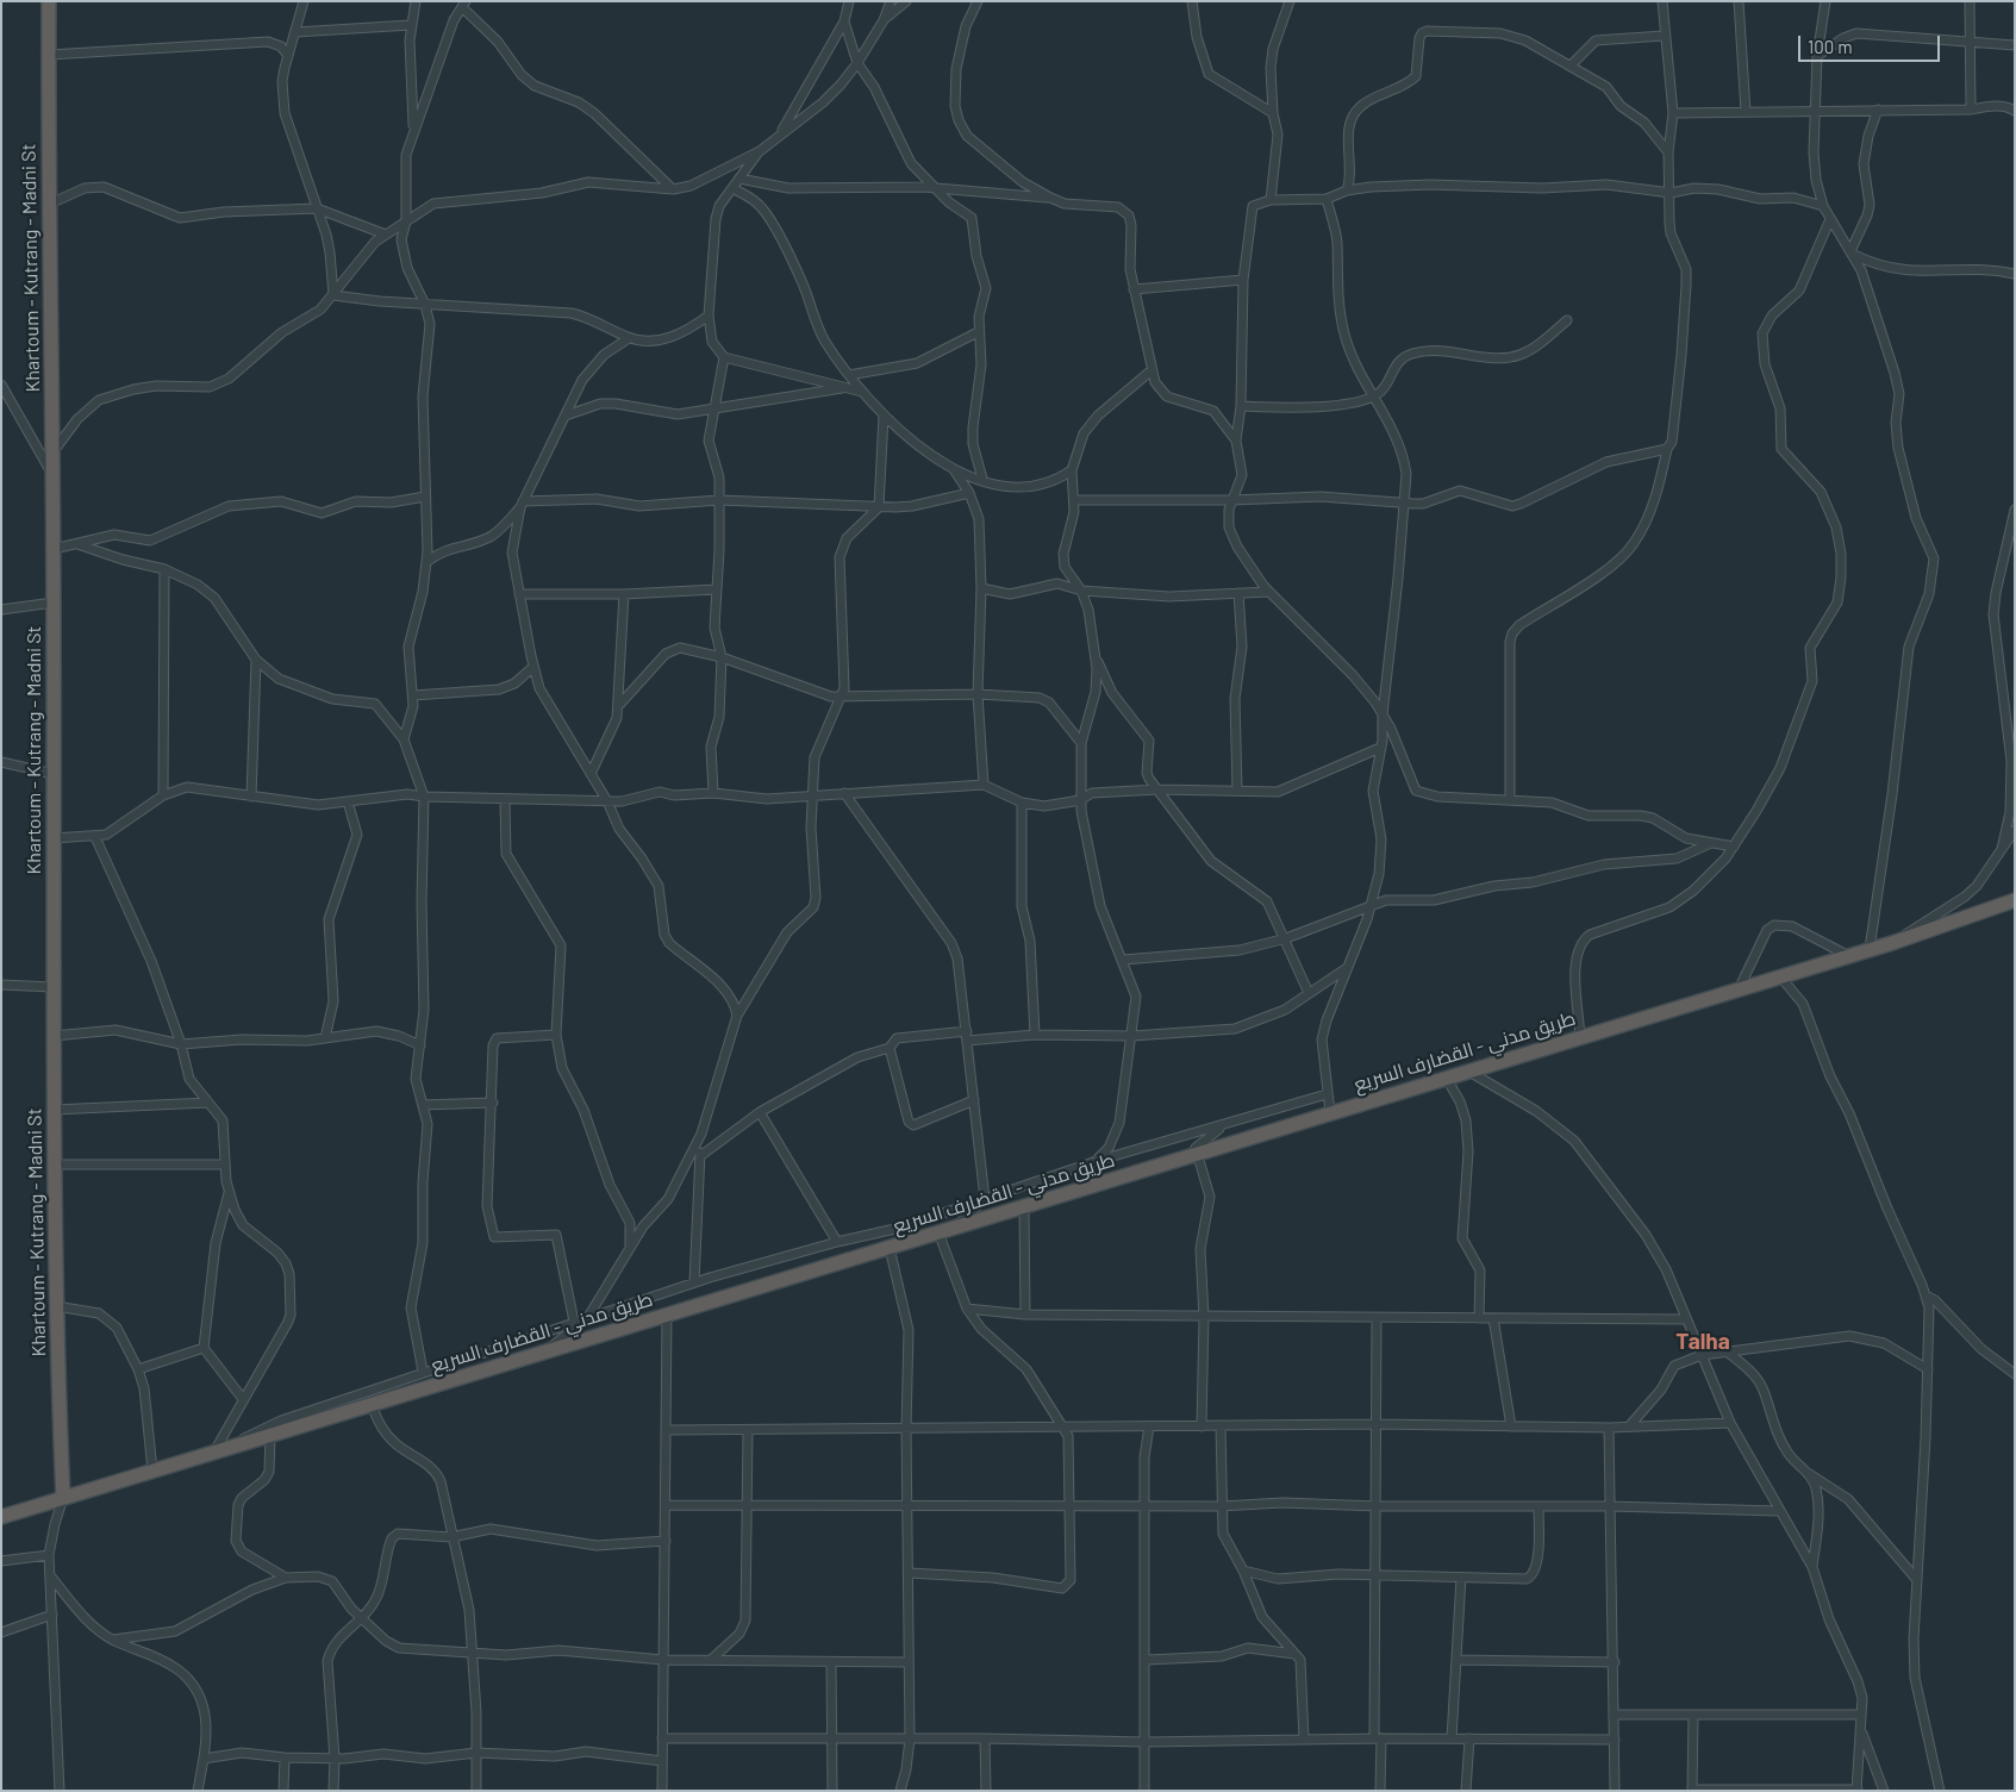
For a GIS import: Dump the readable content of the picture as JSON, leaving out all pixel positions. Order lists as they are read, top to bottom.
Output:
{
  "streets": {
    "highway": ["Khartoum - Kutrang - Madni St", "طريق مدني - القضارف السريع"]
  },
  "crossings": [
    ["Khartoum - Kutrang - Madni St", "طريق مدني - القضارف السريع"]
  ],
  "districts": ["Talha"],
  "scale_bar": "100 m"
}
